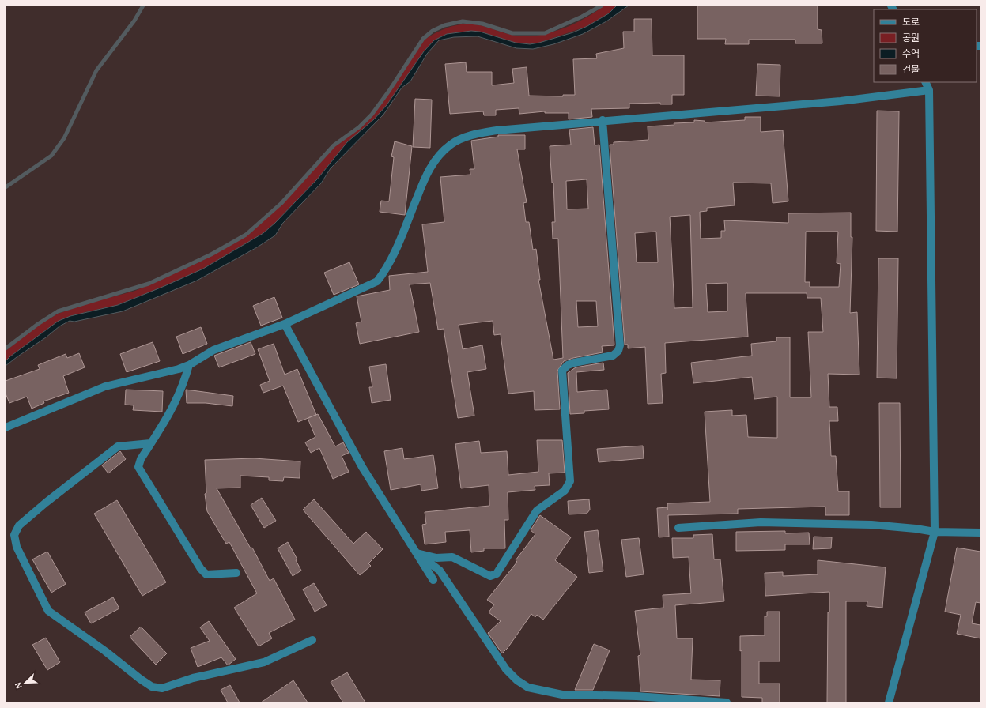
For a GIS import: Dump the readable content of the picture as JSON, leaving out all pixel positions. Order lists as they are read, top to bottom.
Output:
{
  "legend": [
    "도로",
    "공원",
    "수역",
    "건물"
  ],
  "north": "bottom left"
}
